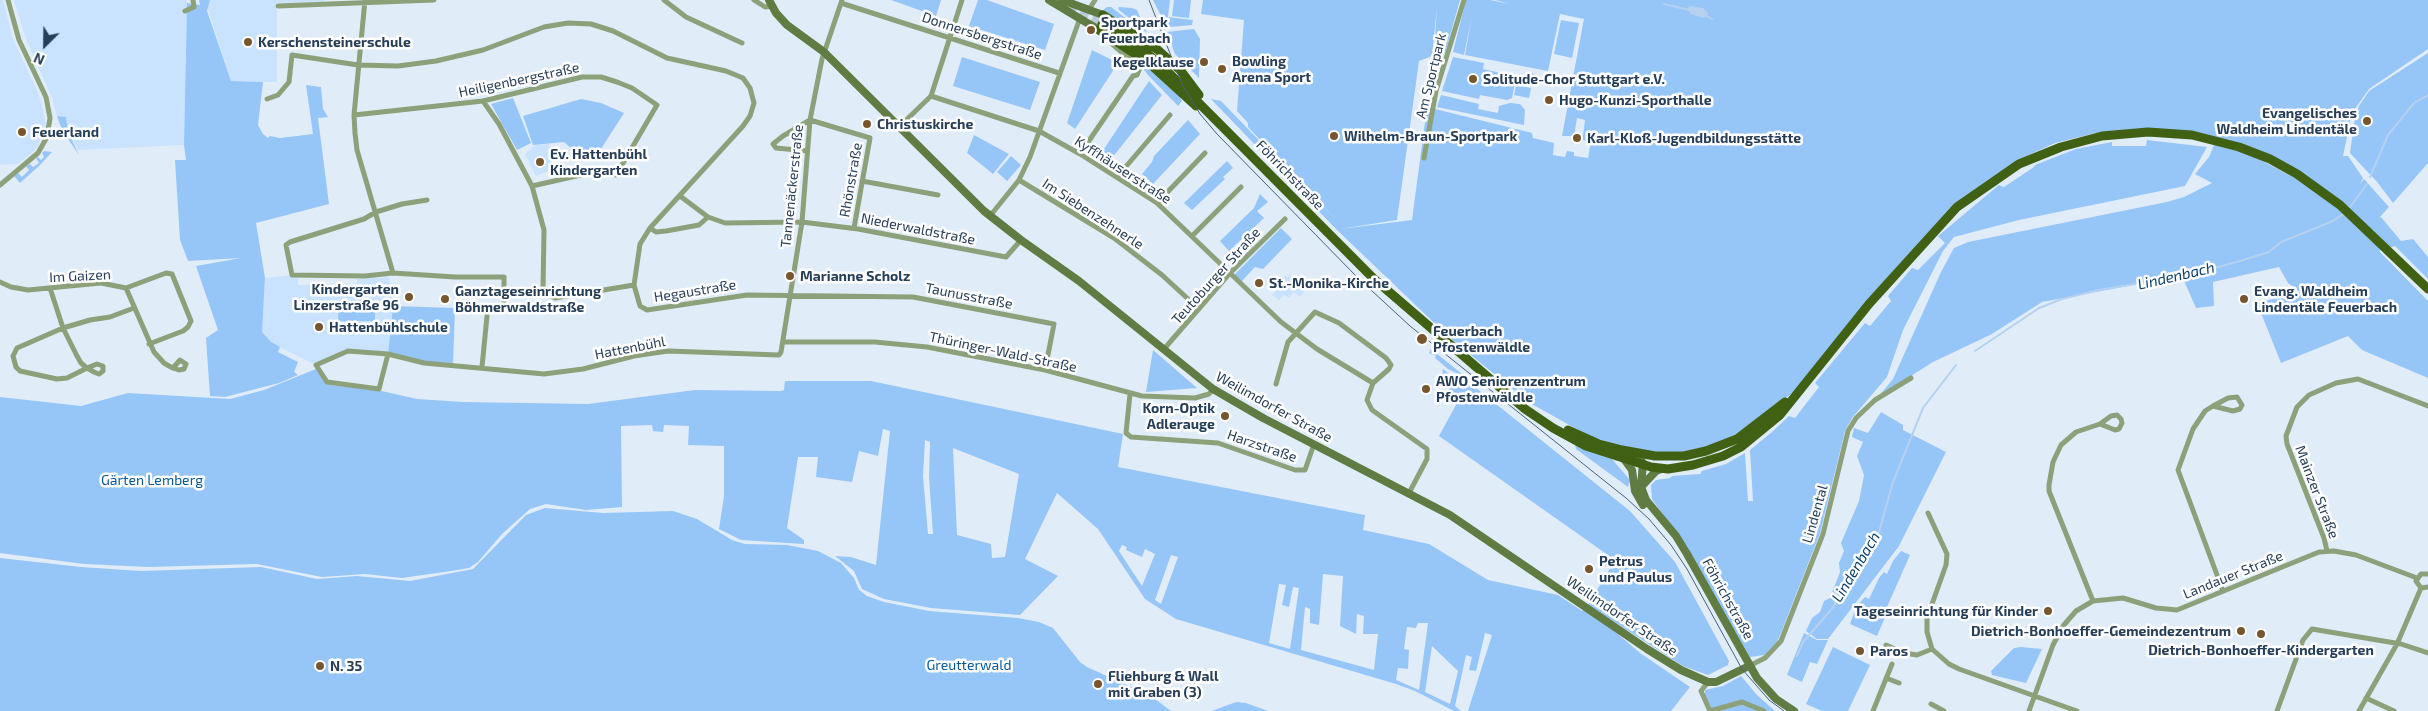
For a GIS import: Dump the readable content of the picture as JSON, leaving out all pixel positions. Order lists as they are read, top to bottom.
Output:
{
  "streets": {
    "main road": ["Föhrichstraße"],
    "street": [
      "Donnersbergstraße",
      "Am Sportpark",
      "Heiligenbergstraße",
      "Kyffhäuserstraße",
      "Rhönstraße",
      "Tannenäckerstraße",
      "Im Siebenzehnerle",
      "Niederwaldstraße",
      "Im Gaizen",
      "Teutoburger Straße",
      "Hegaustraße",
      "Taunusstraße",
      "Hattenbühl",
      "Thüringer-Wald-Straße",
      "Weilimdorfer Straße",
      "Harzstraße",
      "Mainzer Straße",
      "Lindental",
      "Landauer Straße"
    ]
  },
  "crossings": [
    ["Donnersbergstraße", "Tannenäckerstraße"],
    ["Kyffhäuserstraße", "Teutoburger Straße"],
    ["Föhrichstraße", "Lindental"],
    ["Rhönstraße", "Tannenäckerstraße"],
    ["Rhönstraße", "Niederwaldstraße"],
    ["Tannenäckerstraße", "Niederwaldstraße"],
    ["Tannenäckerstraße", "Hegaustraße"],
    ["Tannenäckerstraße", "Taunusstraße"],
    ["Tannenäckerstraße", "Hattenbühl"],
    ["Tannenäckerstraße", "Thüringer-Wald-Straße"],
    ["Tannenäckerstraße", "Weilimdorfer Straße"],
    ["Im Siebenzehnerle", "Teutoburger Straße"],
    ["Niederwaldstraße", "Weilimdorfer Straße"],
    ["Teutoburger Straße", "Weilimdorfer Straße"],
    ["Hegaustraße", "Taunusstraße"],
    ["Taunusstraße", "Thüringer-Wald-Straße"],
    ["Thüringer-Wald-Straße", "Weilimdorfer Straße"],
    ["Thüringer-Wald-Straße", "Harzstraße"],
    ["Weilimdorfer Straße", "Harzstraße"],
    ["Mainzer Straße", "Landauer Straße"]
  ],
  "water": ["Lindenbach"],
  "parks": ["Gärten Lemberg", "Greutterwald"],
  "places": [
    "Sportpark Feuerbach",
    "Kerschensteinerschule",
    "Kegelklause",
    "Bowling Arena Sport",
    "Solitude-Chor Stuttgart e.V.",
    "Hugo-Kunzi-Sporthalle",
    "Evangelisches Waldheim Lindentäle",
    "Christuskirche",
    "Feuerland",
    "Wilhelm-Braun-Sportpark",
    "Karl-Kloß-Jugendbildungsstätte",
    "Ev. Hattenbühl Kindergarten",
    "Marianne Scholz",
    "St.-Monika-Kirche",
    "Kindergarten Linzerstraße 96",
    "Ganztageseinrichtung Böhmerwaldstraße",
    "Evang. Waldheim Lindentäle Feuerbach",
    "Hattenbühlschule",
    "Feuerbach Pfostenwäldle",
    "AWO Seniorenzentrum Pfostenwäldle",
    "Korn-Optik Adlerauge",
    "Petrus und Paulus",
    "Tageseinrichtung für Kinder",
    "Dietrich-Bonhoeffer-Gemeindezentrum",
    "Dietrich-Bonhoeffer-Kindergarten",
    "Paros",
    "N. 35",
    "Fliehburg & Wall mit Graben (3)"
  ],
  "north": "bottom left"
}
